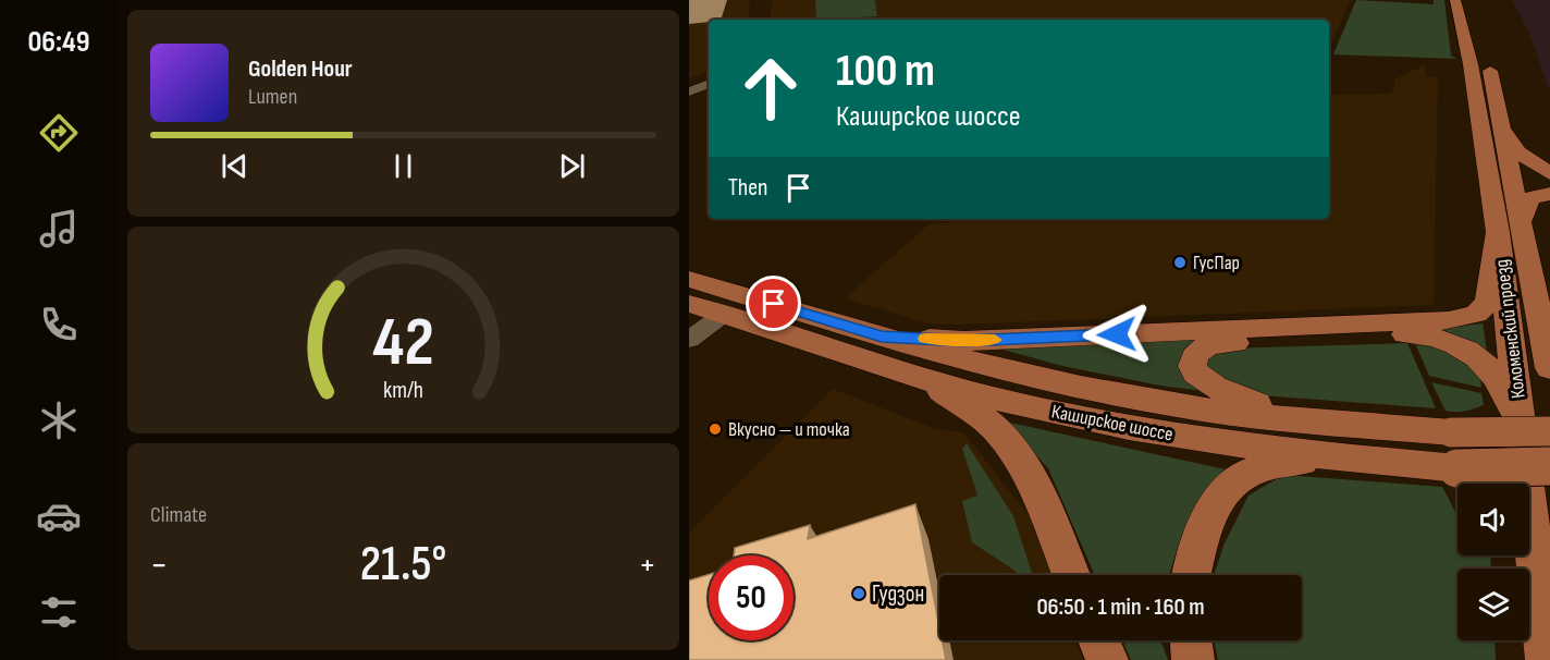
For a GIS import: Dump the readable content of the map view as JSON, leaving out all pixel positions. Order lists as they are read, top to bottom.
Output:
{
  "streets": {
    "main road": ["Коломенский проезд", "Каширское шоссе"]
  },
  "crossings": [
    ["Коломенский проезд", "Каширское шоссе"]
  ],
  "places": ["ГусПар", "Вкусно — и точка", "Гудзон"],
  "page": {
    "tabs": "06:49",
    "turn": ["100 m", "Каширское шоссе"],
    "song": ["Golden Hour", "Lumen"],
    "then": "Then",
    "tile": "Climate",
    "heat": ["−", "21.5°", "+"],
    "limit": "50",
    "trip": "06:50 · 1 min · 160 m",
    "gauge": ["42", "km/h"]
  }
}
